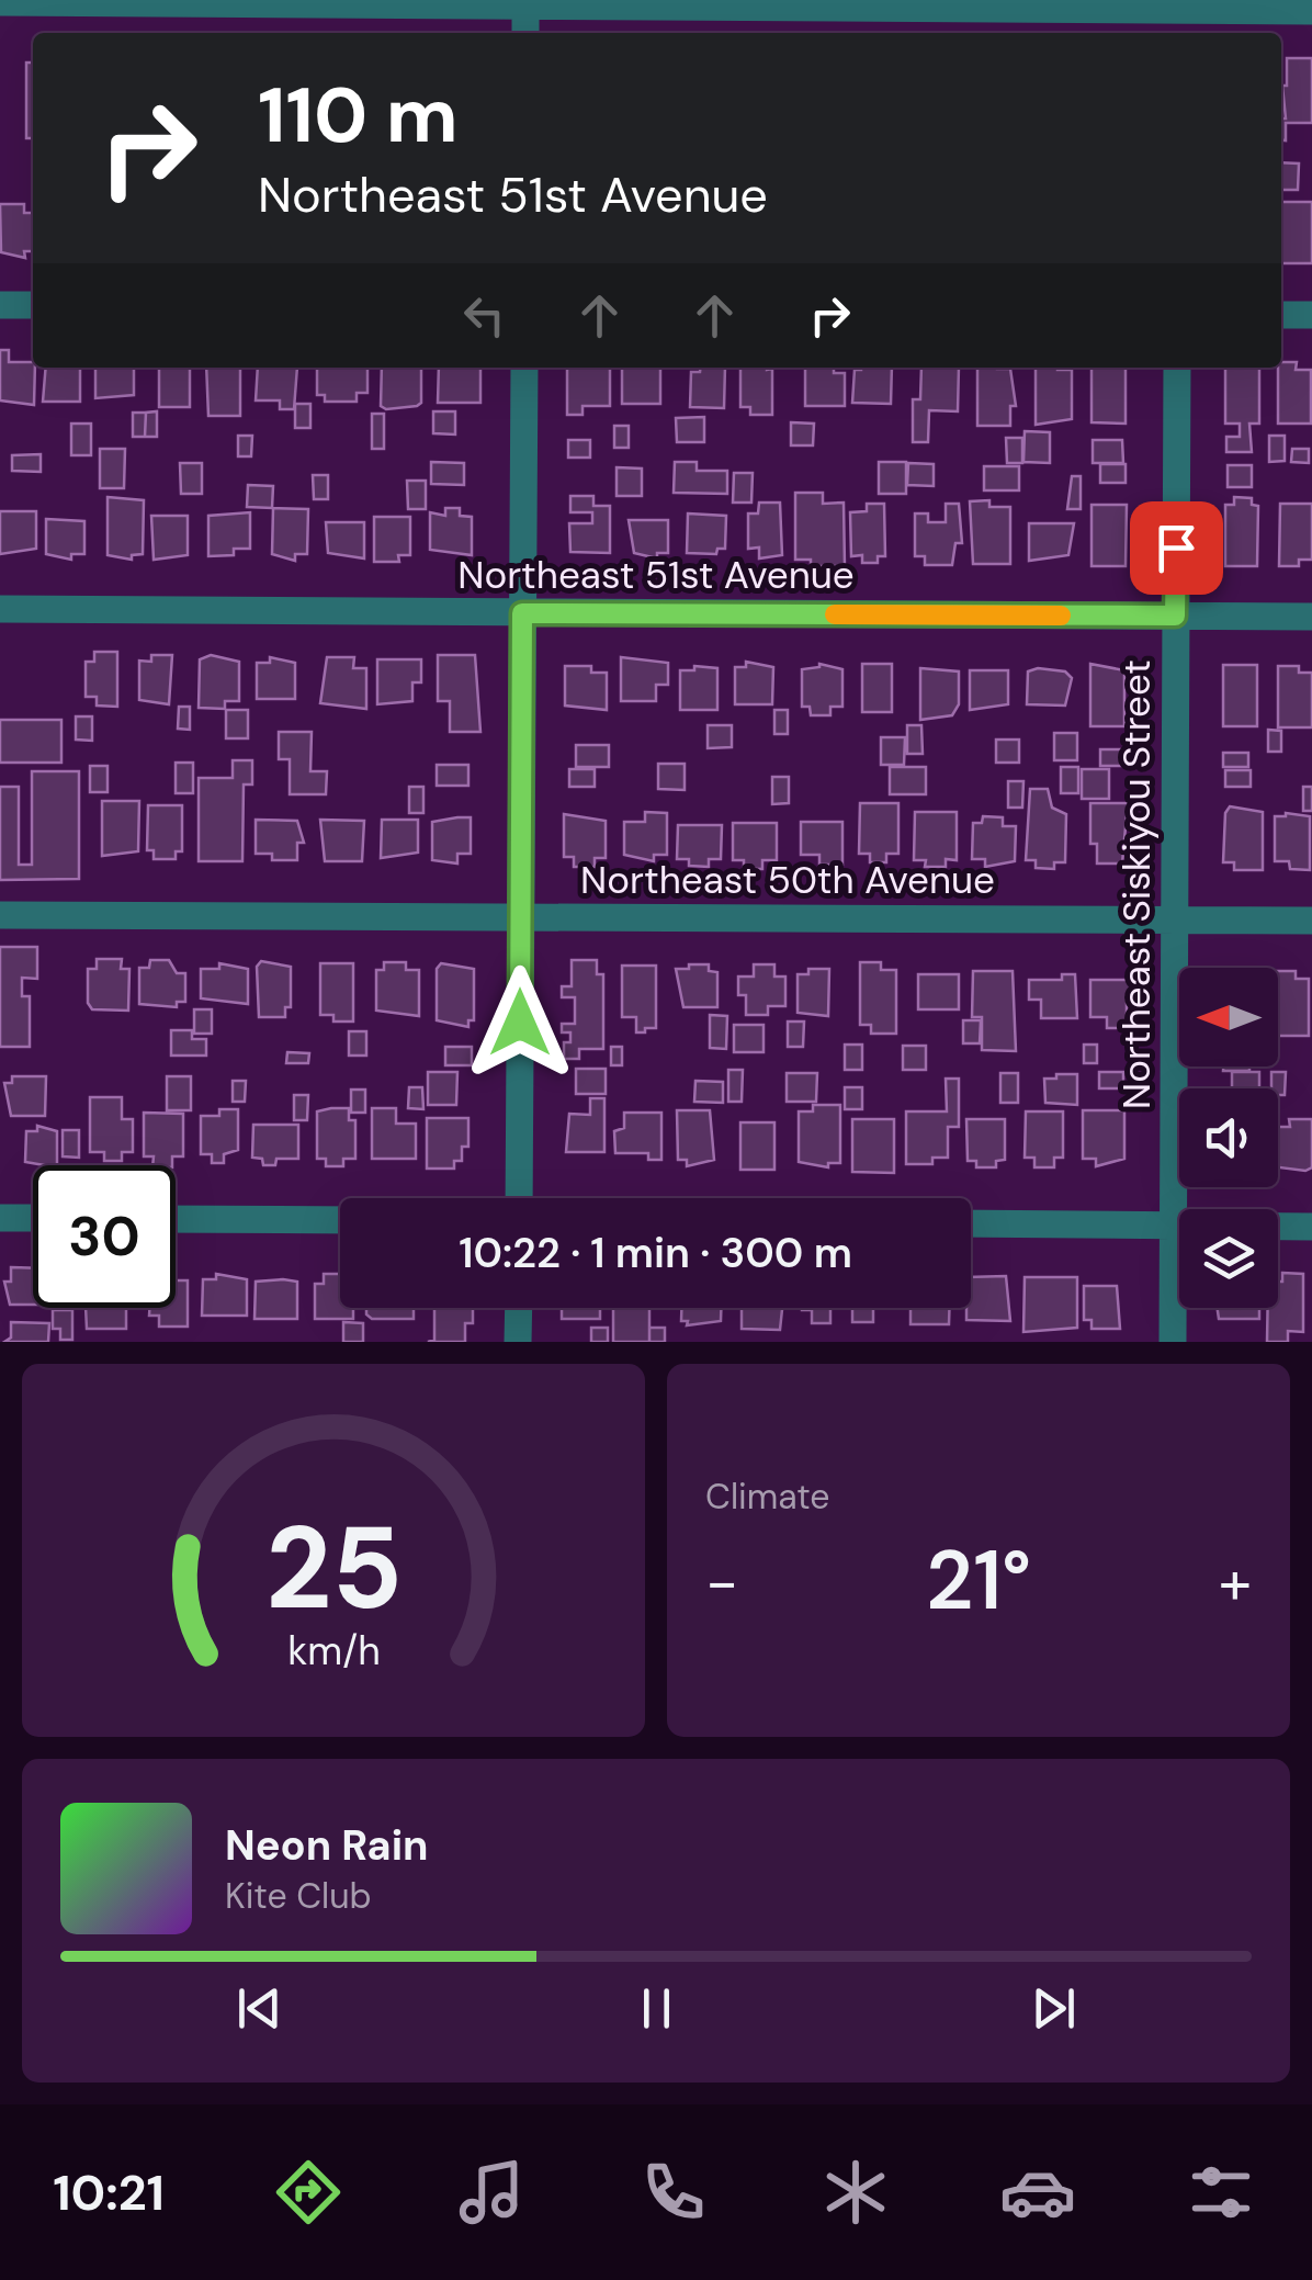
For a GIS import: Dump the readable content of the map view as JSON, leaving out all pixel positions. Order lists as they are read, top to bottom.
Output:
{
  "streets": {
    "street": ["Northeast 51st Avenue", "Northeast 50th Avenue", "Northeast Siskiyou Street"]
  },
  "crossings": [
    ["Northeast 51st Avenue", "Northeast Siskiyou Street"],
    ["Northeast 50th Avenue", "Northeast Siskiyou Street"]
  ],
  "north": "left",
  "page": {
    "turn": ["110 m", "Northeast 51st Avenue"],
    "limit": "30",
    "trip": "10:22 · 1 min · 300 m",
    "tile": "Climate",
    "heat": ["−", "21°", "+"],
    "song": ["Neon Rain", "Kite Club"],
    "tabs": "10:21",
    "gauge": ["25", "km/h"]
  }
}
